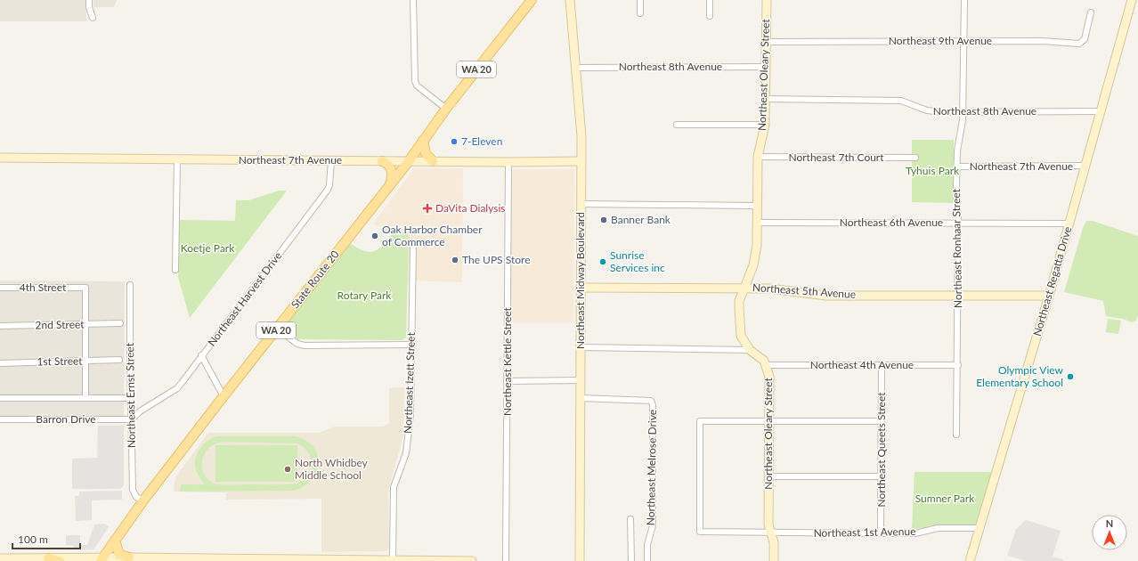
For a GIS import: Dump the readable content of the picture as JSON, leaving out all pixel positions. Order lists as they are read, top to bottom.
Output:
{
  "streets": {
    "main road": ["WA 20", "State Route 20"],
    "street": [
      "Northeast 9th Avenue",
      "Northeast 8th Avenue",
      "Northeast Oleary Street",
      "Northeast 7th Court",
      "Northeast 7th Avenue",
      "Northeast 6th Avenue",
      "Northeast Ronhaar Street",
      "Northeast Midway Boulevard",
      "Northeast Regatta Drive",
      "4th Street",
      "Northeast 5th Avenue",
      "Northeast Harvest Drive",
      "2nd Street",
      "1st Street",
      "Northeast Kettle Street",
      "Northeast 4th Avenue",
      "Northeast Izett Street",
      "Northeast Ernst Street",
      "Barron Drive",
      "Northeast Queets Street",
      "Northeast Melrose Drive",
      "Northeast 1st Avenue"
    ]
  },
  "crossings": [
    ["Northeast 9th Avenue", "Northeast Oleary Street"],
    ["Northeast 9th Avenue", "Northeast Ronhaar Street"],
    ["Northeast 8th Avenue", "Northeast Oleary Street"],
    ["Northeast 8th Avenue", "Northeast Ronhaar Street"],
    ["Northeast 8th Avenue", "Northeast Midway Boulevard"],
    ["Northeast 8th Avenue", "Northeast Regatta Drive"],
    ["Northeast Oleary Street", "Northeast 7th Court"],
    ["Northeast Oleary Street", "Northeast 6th Avenue"],
    ["Northeast Oleary Street", "Northeast 5th Avenue"],
    ["Northeast Oleary Street", "Northeast 4th Avenue"],
    ["Northeast Oleary Street", "Northeast 1st Avenue"],
    ["Northeast 7th Avenue", "Northeast Ronhaar Street"],
    ["Northeast 7th Avenue", "State Route 20"],
    ["Northeast 7th Avenue", "Northeast Midway Boulevard"],
    ["Northeast 7th Avenue", "Northeast Regatta Drive"],
    ["Northeast 7th Avenue", "Northeast Harvest Drive"],
    ["Northeast 7th Avenue", "Northeast Kettle Street"],
    ["Northeast 6th Avenue", "Northeast Ronhaar Street"],
    ["Northeast 6th Avenue", "Northeast Regatta Drive"],
    ["Northeast Ronhaar Street", "Northeast 5th Avenue"],
    ["Northeast Ronhaar Street", "Northeast 4th Avenue"],
    ["State Route 20", "Northeast Ernst Street"],
    ["Northeast Midway Boulevard", "Northeast 5th Avenue"],
    ["Northeast Midway Boulevard", "Northeast Melrose Drive"],
    ["Northeast Regatta Drive", "Northeast 5th Avenue"],
    ["Northeast Regatta Drive", "Northeast 1st Avenue"],
    ["4th Street", "2nd Street"],
    ["Northeast Harvest Drive", "Northeast Ernst Street"],
    ["Northeast Harvest Drive", "Barron Drive"],
    ["Northeast 4th Avenue", "Northeast Queets Street"],
    ["Northeast Ernst Street", "Barron Drive"],
    ["Northeast Queets Street", "Northeast 1st Avenue"]
  ],
  "parks": [
    "Tyhuis Park",
    "Koetje Park",
    "Rotary Park",
    "Sumner Park"
  ],
  "places": {
    "other": [
      "7-Eleven",
      "Banner Bank",
      "Oak Harbor Chamber of Commerce",
      "The UPS Store",
      "Sunrise Services inc",
      "Olympic View Elementary School",
      "North Whidbey Middle School"
    ],
    "health": ["DaVita Dialysis"]
  },
  "scale_bar": "100 m",
  "north": "top"
}
